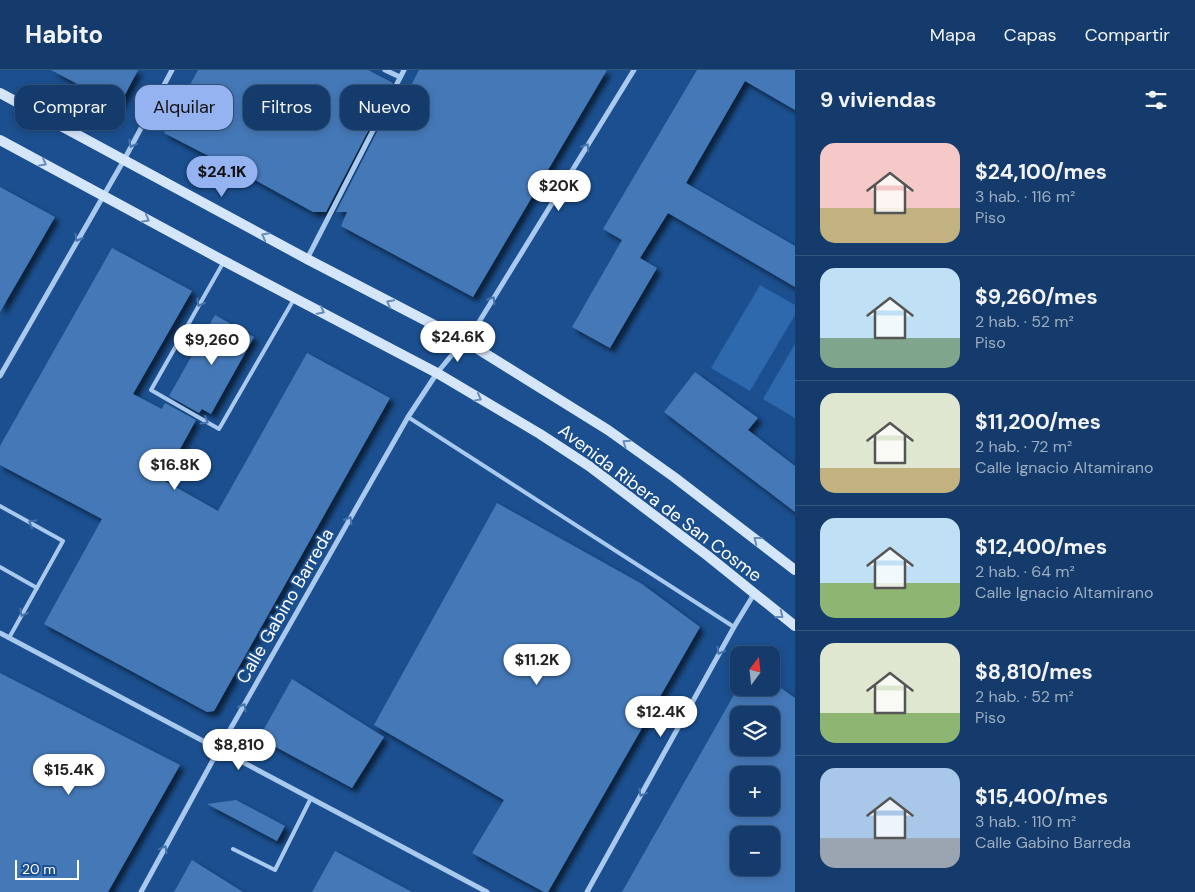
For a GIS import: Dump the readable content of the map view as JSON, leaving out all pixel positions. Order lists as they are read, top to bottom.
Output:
{
  "streets": {
    "main road": ["Avenida Ribera de San Cosme"],
    "street": ["Calle Gabino Barreda"]
  },
  "crossings": [
    ["Avenida Ribera de San Cosme", "Calle Gabino Barreda"]
  ],
  "one_way": ["Calle Gabino Barreda"],
  "scale_bar": "20 m",
  "north": "top",
  "page": {
    "header": "Habito",
    "nav": ["Mapa", "Capas", "Compartir"],
    "heading": "9 viviendas",
    "chip": [
      "Comprar",
      "Alquilar",
      "Filtros",
      "Nuevo"
    ],
    "list": [
      {
        "name": "$24,100/mes",
        "note": "3 hab. · 116 m² · Piso"
      },
      {
        "name": "$9,260/mes",
        "note": "2 hab. · 52 m² · Piso"
      },
      {
        "name": "$11,200/mes",
        "note": "2 hab. · 72 m² · Calle Ignacio Altamirano"
      },
      {
        "name": "$12,400/mes",
        "note": "2 hab. · 64 m² · Calle Ignacio Altamirano"
      },
      {
        "name": "$8,810/mes",
        "note": "2 hab. · 52 m² · Piso"
      },
      {
        "name": "$15,400/mes",
        "note": "3 hab. · 110 m² · Calle Gabino Barreda"
      }
    ],
    "price": [
      "$24.1K",
      "$20K",
      "$24.6K",
      "$9,260",
      "$16.8K",
      "$11.2K",
      "$12.4K",
      "$8,810",
      "$15.4K"
    ],
    "map_buttons": ["+", "−"],
    "scale": "20 m"
  }
}
